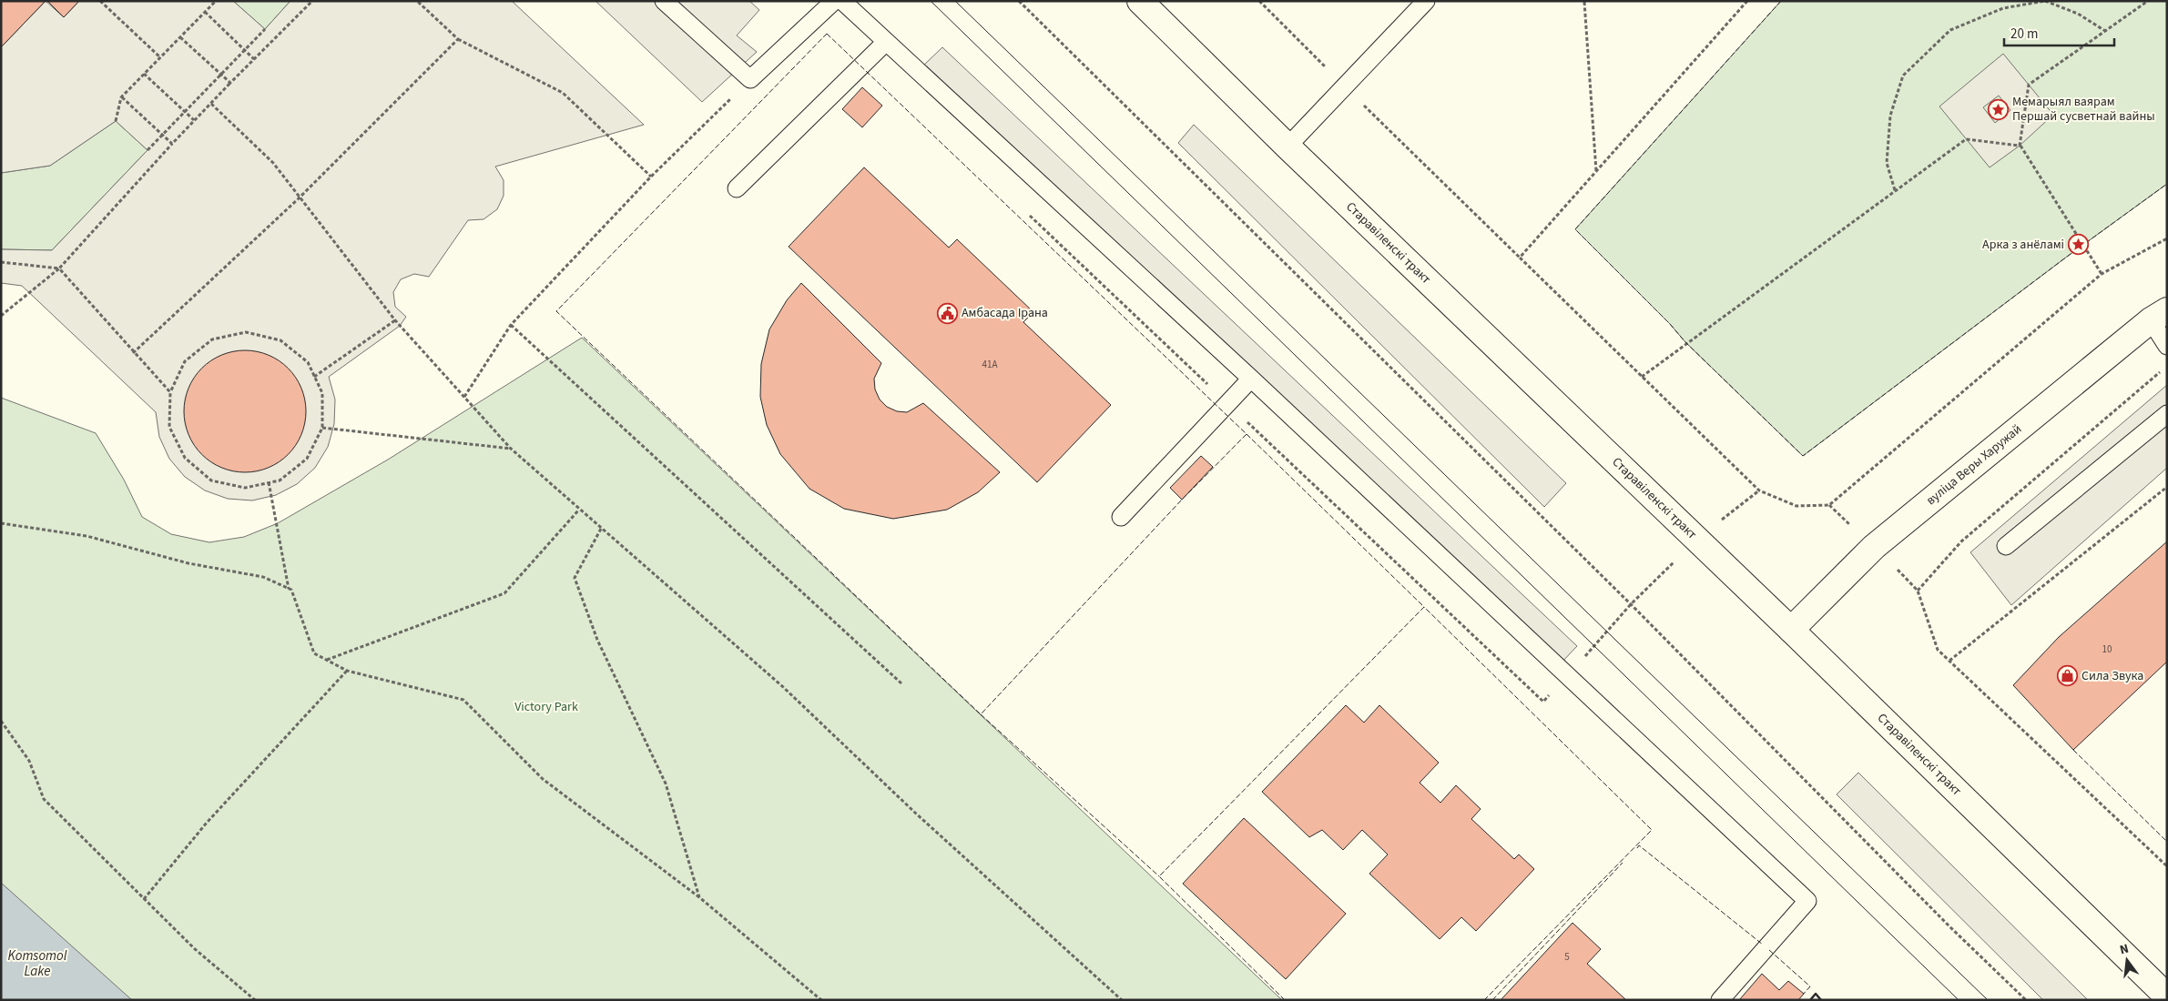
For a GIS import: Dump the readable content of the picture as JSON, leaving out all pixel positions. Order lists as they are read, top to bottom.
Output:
{
  "streets": {
    "main road": ["Старавіленскі тракт", "вуліца Веры Харужай"]
  },
  "crossings": [
    ["Старавіленскі тракт", "вуліца Веры Харужай"]
  ],
  "water": ["Komsomol Lake"],
  "parks": ["Victory Park"],
  "places": {
    "place": ["Мемарыял ваярам Першай сусветнай вайны", "Арка з анёламі"],
    "public building": ["Амбасада Ірана"],
    "shop": ["Сила Звука"]
  },
  "house_numbers": ["41А", "10", "5"],
  "scale_bar": "20 m",
  "north": "top"
}
